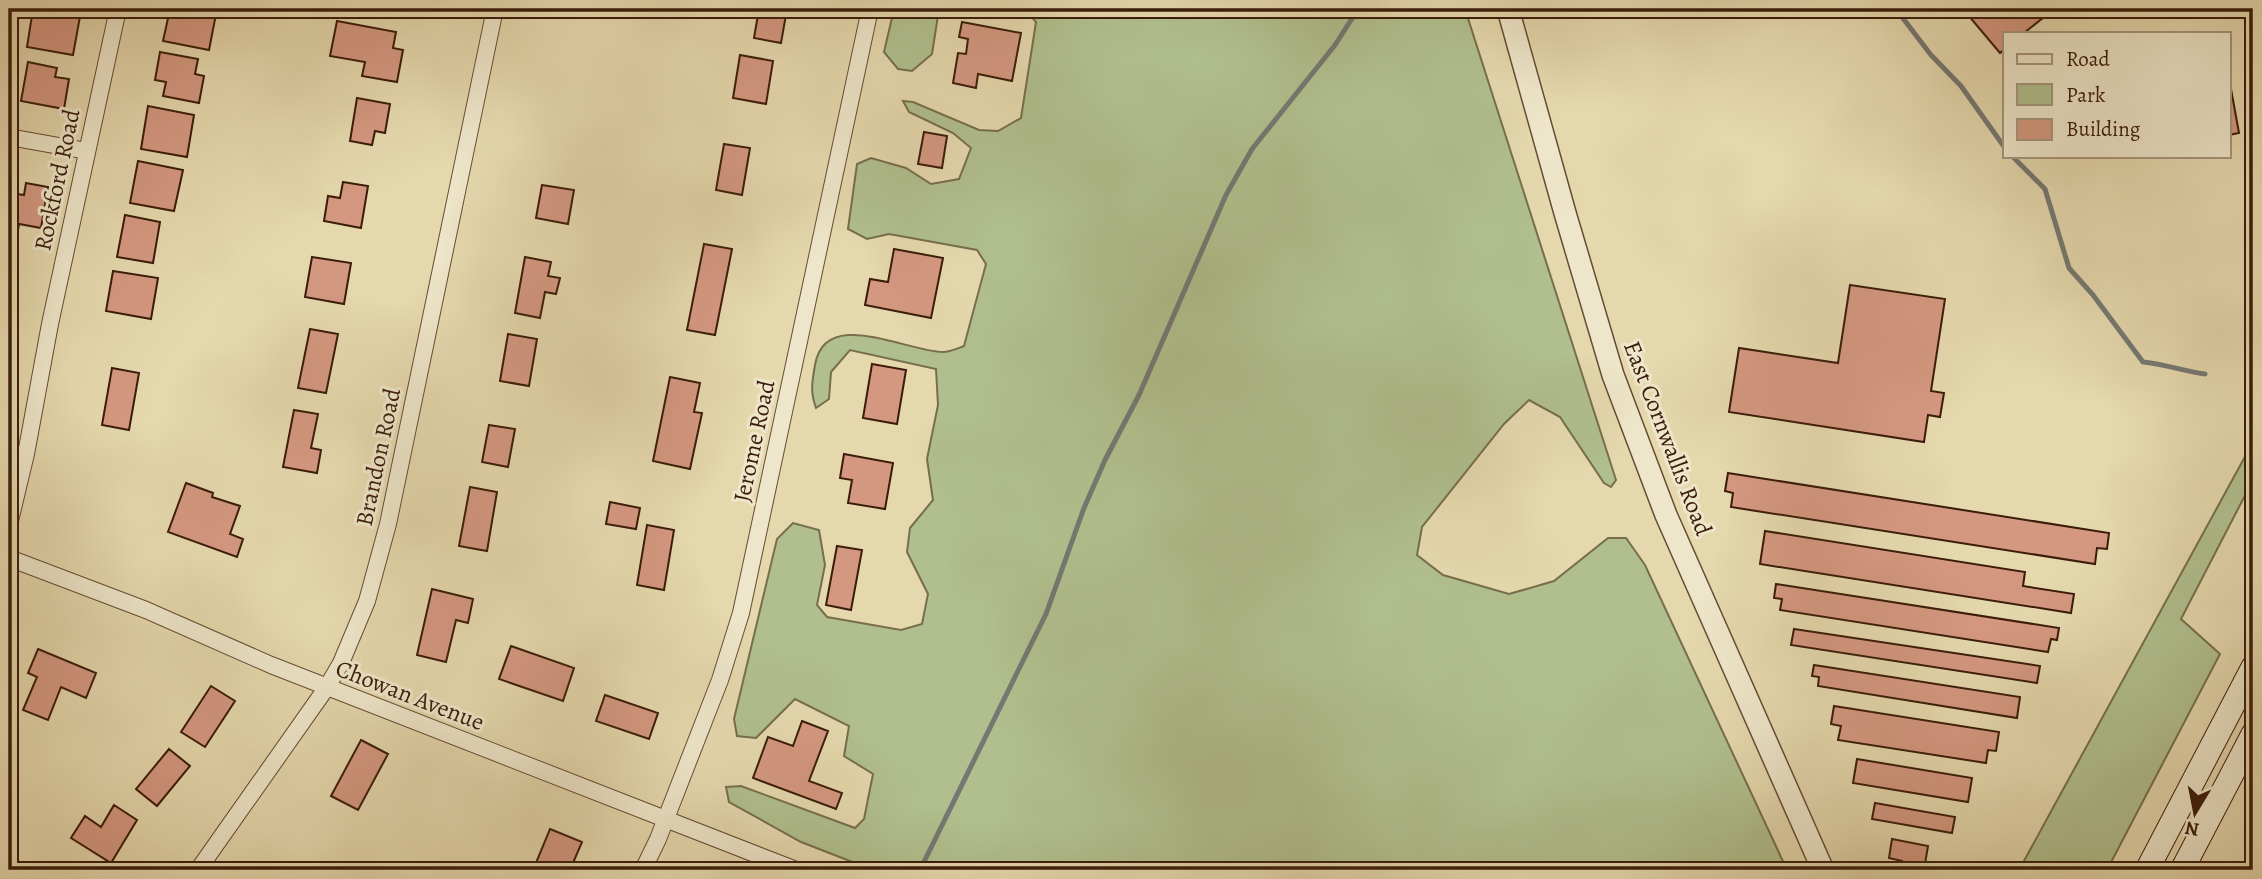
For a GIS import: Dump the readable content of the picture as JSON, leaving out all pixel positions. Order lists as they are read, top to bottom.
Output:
{
  "streets": {
    "street": [
      "Rockford Road",
      "East Cornwallis Road",
      "Jerome Road",
      "Brandon Road",
      "Chowan Avenue"
    ]
  },
  "crossings": [
    ["Jerome Road", "Chowan Avenue"],
    ["Brandon Road", "Chowan Avenue"]
  ],
  "legend": ["Road", "Park", "Building"],
  "north": "bottom"
}
